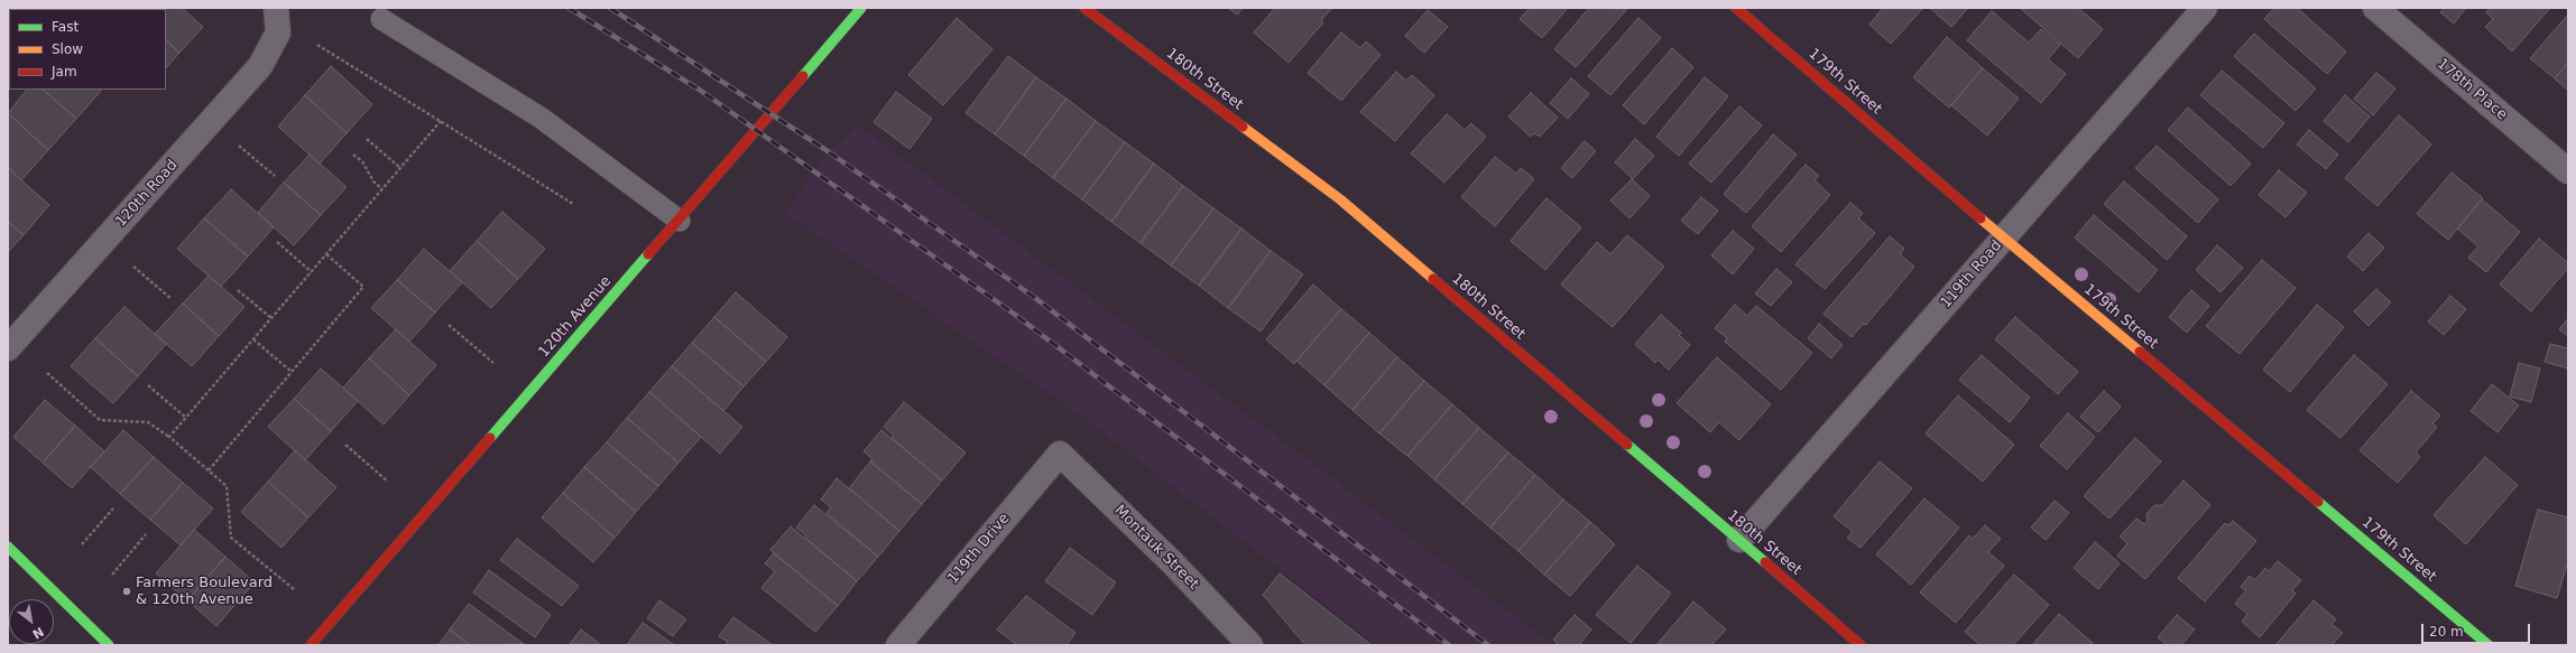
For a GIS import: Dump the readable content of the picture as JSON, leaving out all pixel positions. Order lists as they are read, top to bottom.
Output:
{
  "streets": {
    "street": [
      "180th Street",
      "179th Street",
      "178th Place",
      "120th Road",
      "119th Road",
      "120th Avenue",
      "Montauk Street",
      "119th Drive"
    ]
  },
  "crossings": [
    ["180th Street", "119th Road"],
    ["179th Street", "119th Road"],
    ["Montauk Street", "119th Drive"]
  ],
  "places": ["Farmers Boulevard & 120th Avenue"],
  "legend": ["Fast", "Slow", "Jam"],
  "scale_bar": "20 m",
  "north": "bottom right"
}
